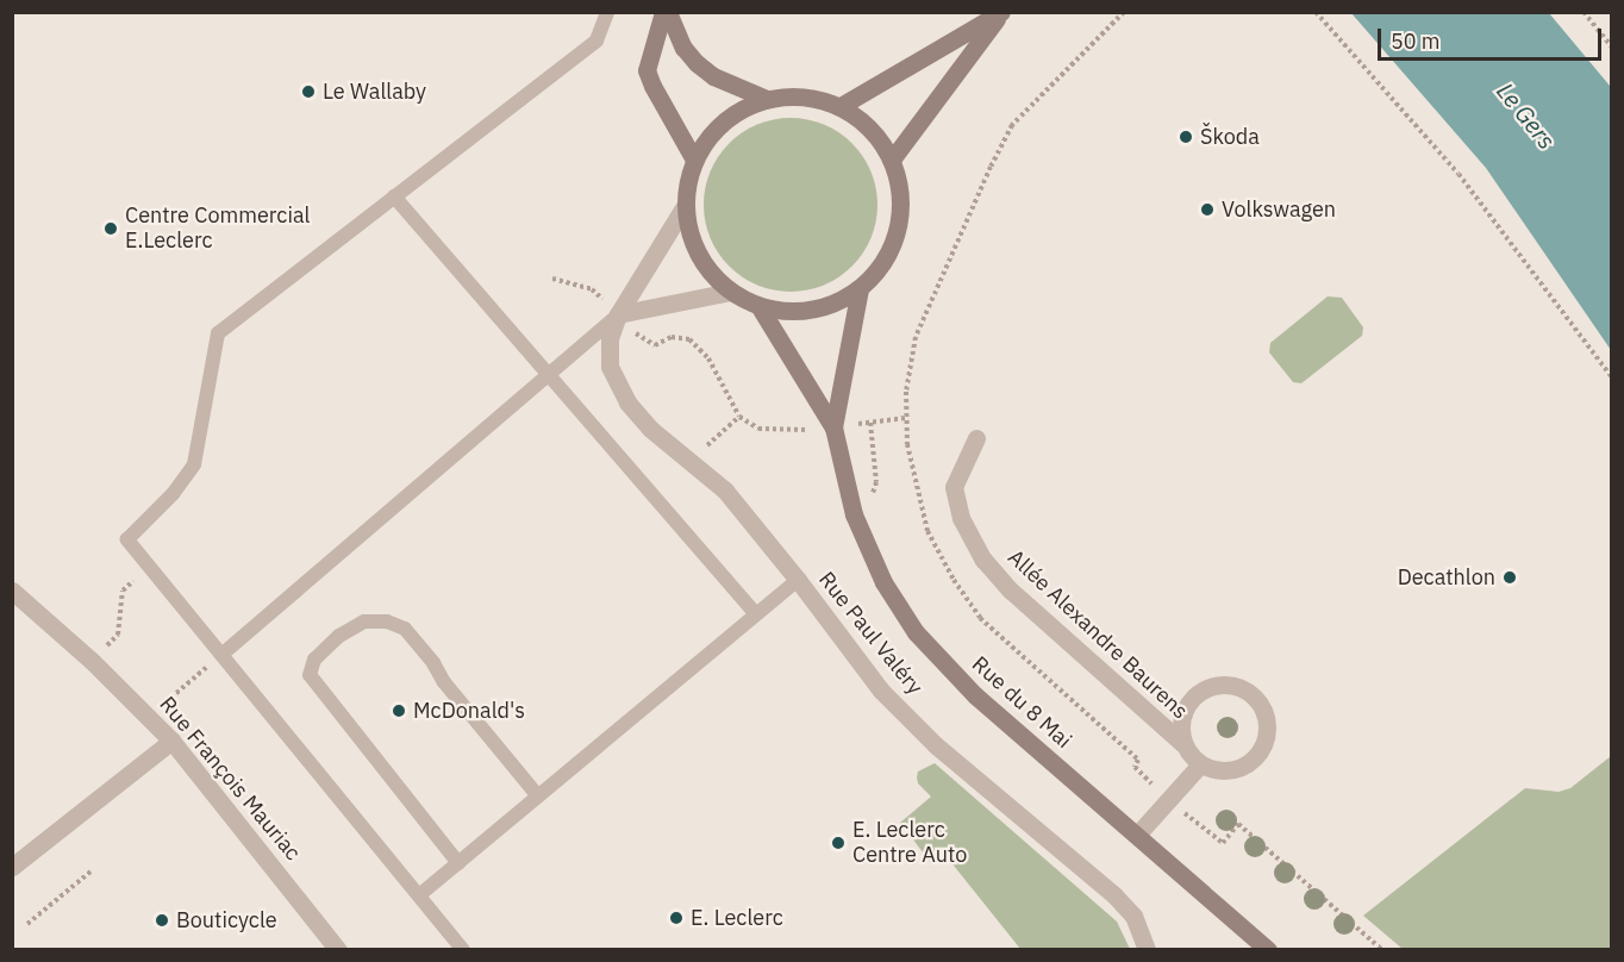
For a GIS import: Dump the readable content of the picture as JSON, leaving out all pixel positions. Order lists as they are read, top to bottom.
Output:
{
  "streets": {
    "street": [
      "Rue Paul Valéry",
      "Allée Alexandre Baurens",
      "Rue du 8 Mai",
      "Rue François Mauriac"
    ]
  },
  "crossings": [
    ["Rue Paul Valéry", "Rue du 8 Mai"]
  ],
  "water": ["Le Gers"],
  "places": [
    "Le Wallaby",
    "Škoda",
    "Volkswagen",
    "Centre Commercial E.Leclerc",
    "Decathlon",
    "McDonald's",
    "E. Leclerc Centre Auto",
    "E. Leclerc",
    "Bouticycle"
  ],
  "scale_bar": "50 m"
}
